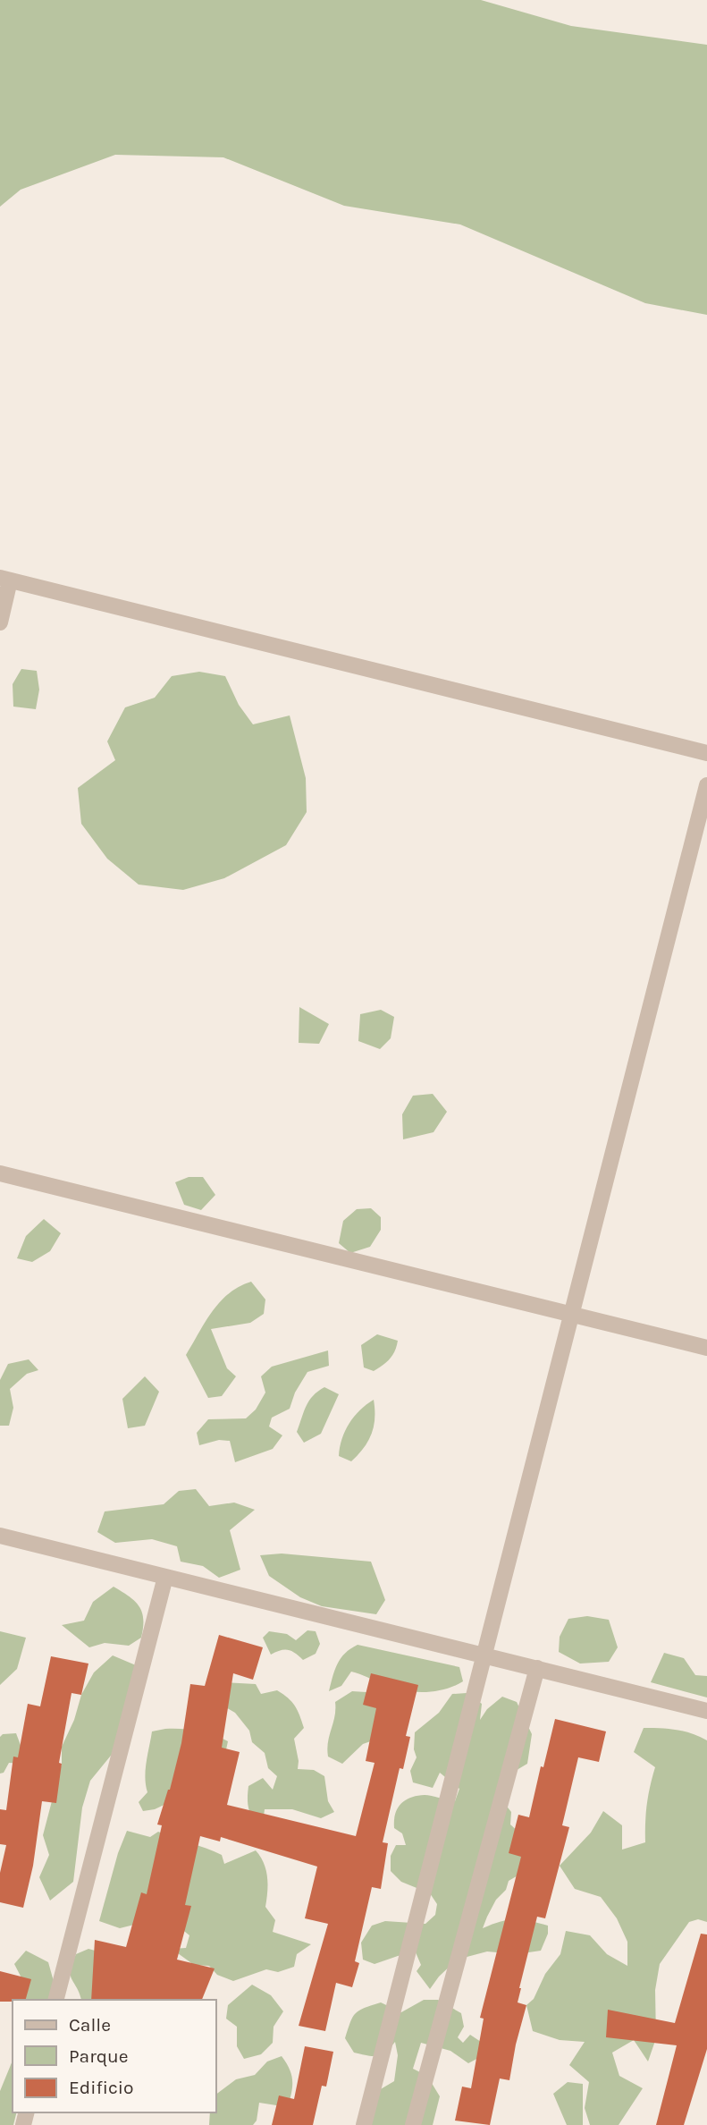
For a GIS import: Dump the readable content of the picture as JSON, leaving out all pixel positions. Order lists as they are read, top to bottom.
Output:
{
  "legend": ["Calle", "Parque", "Edificio"]
}
